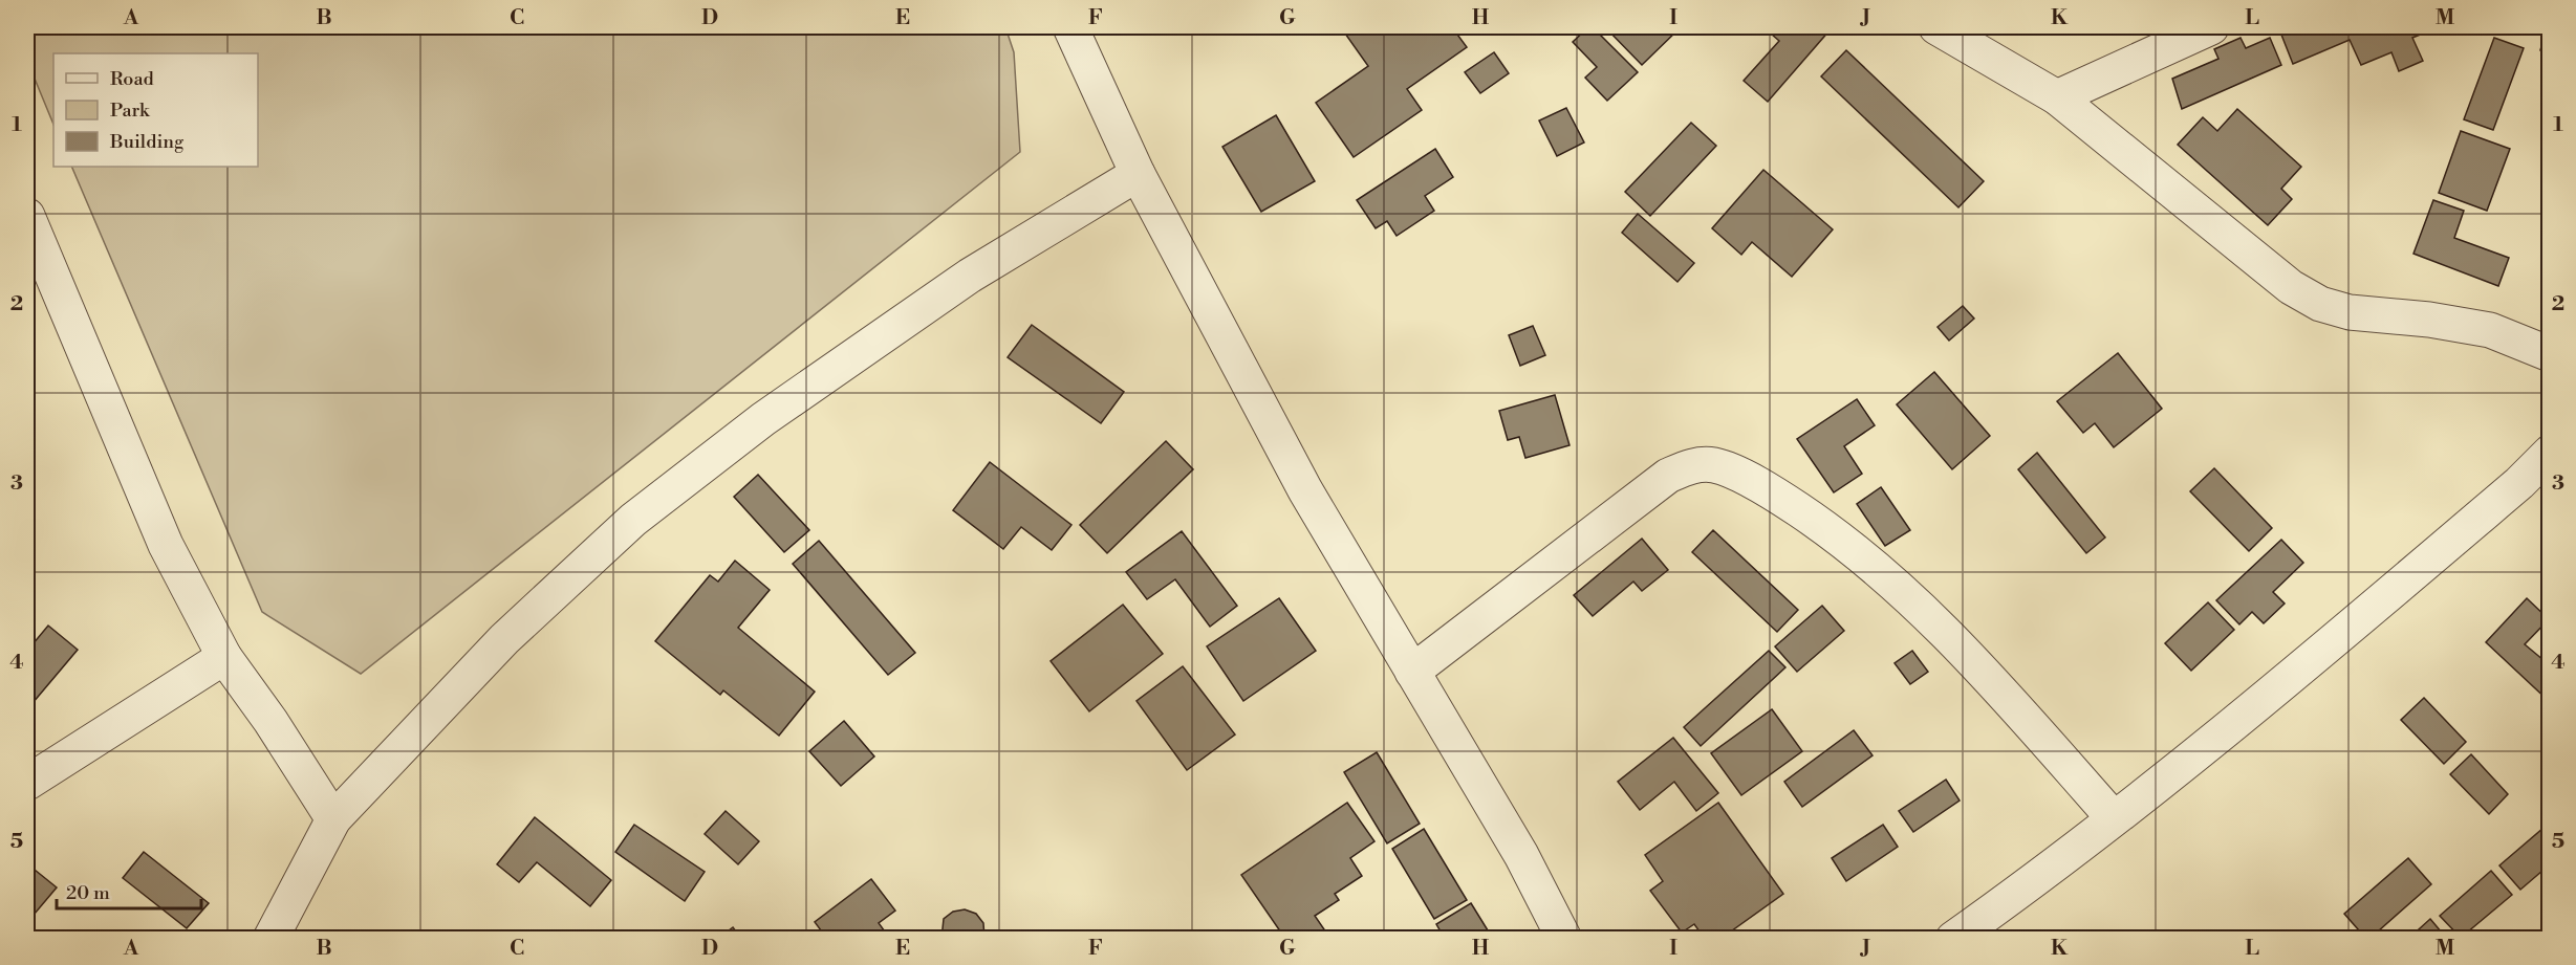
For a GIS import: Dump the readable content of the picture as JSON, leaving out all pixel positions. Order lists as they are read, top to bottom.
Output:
{
  "legend": ["Road", "Park", "Building"],
  "scale_bar": "20 m",
  "grid": {
    "columns": [
      "A",
      "B",
      "C",
      "D",
      "E",
      "F",
      "G",
      "H",
      "I",
      "J",
      "K",
      "L",
      "M"
    ],
    "rows": [
      "1",
      "2",
      "3",
      "4",
      "5"
    ]
  }
}
